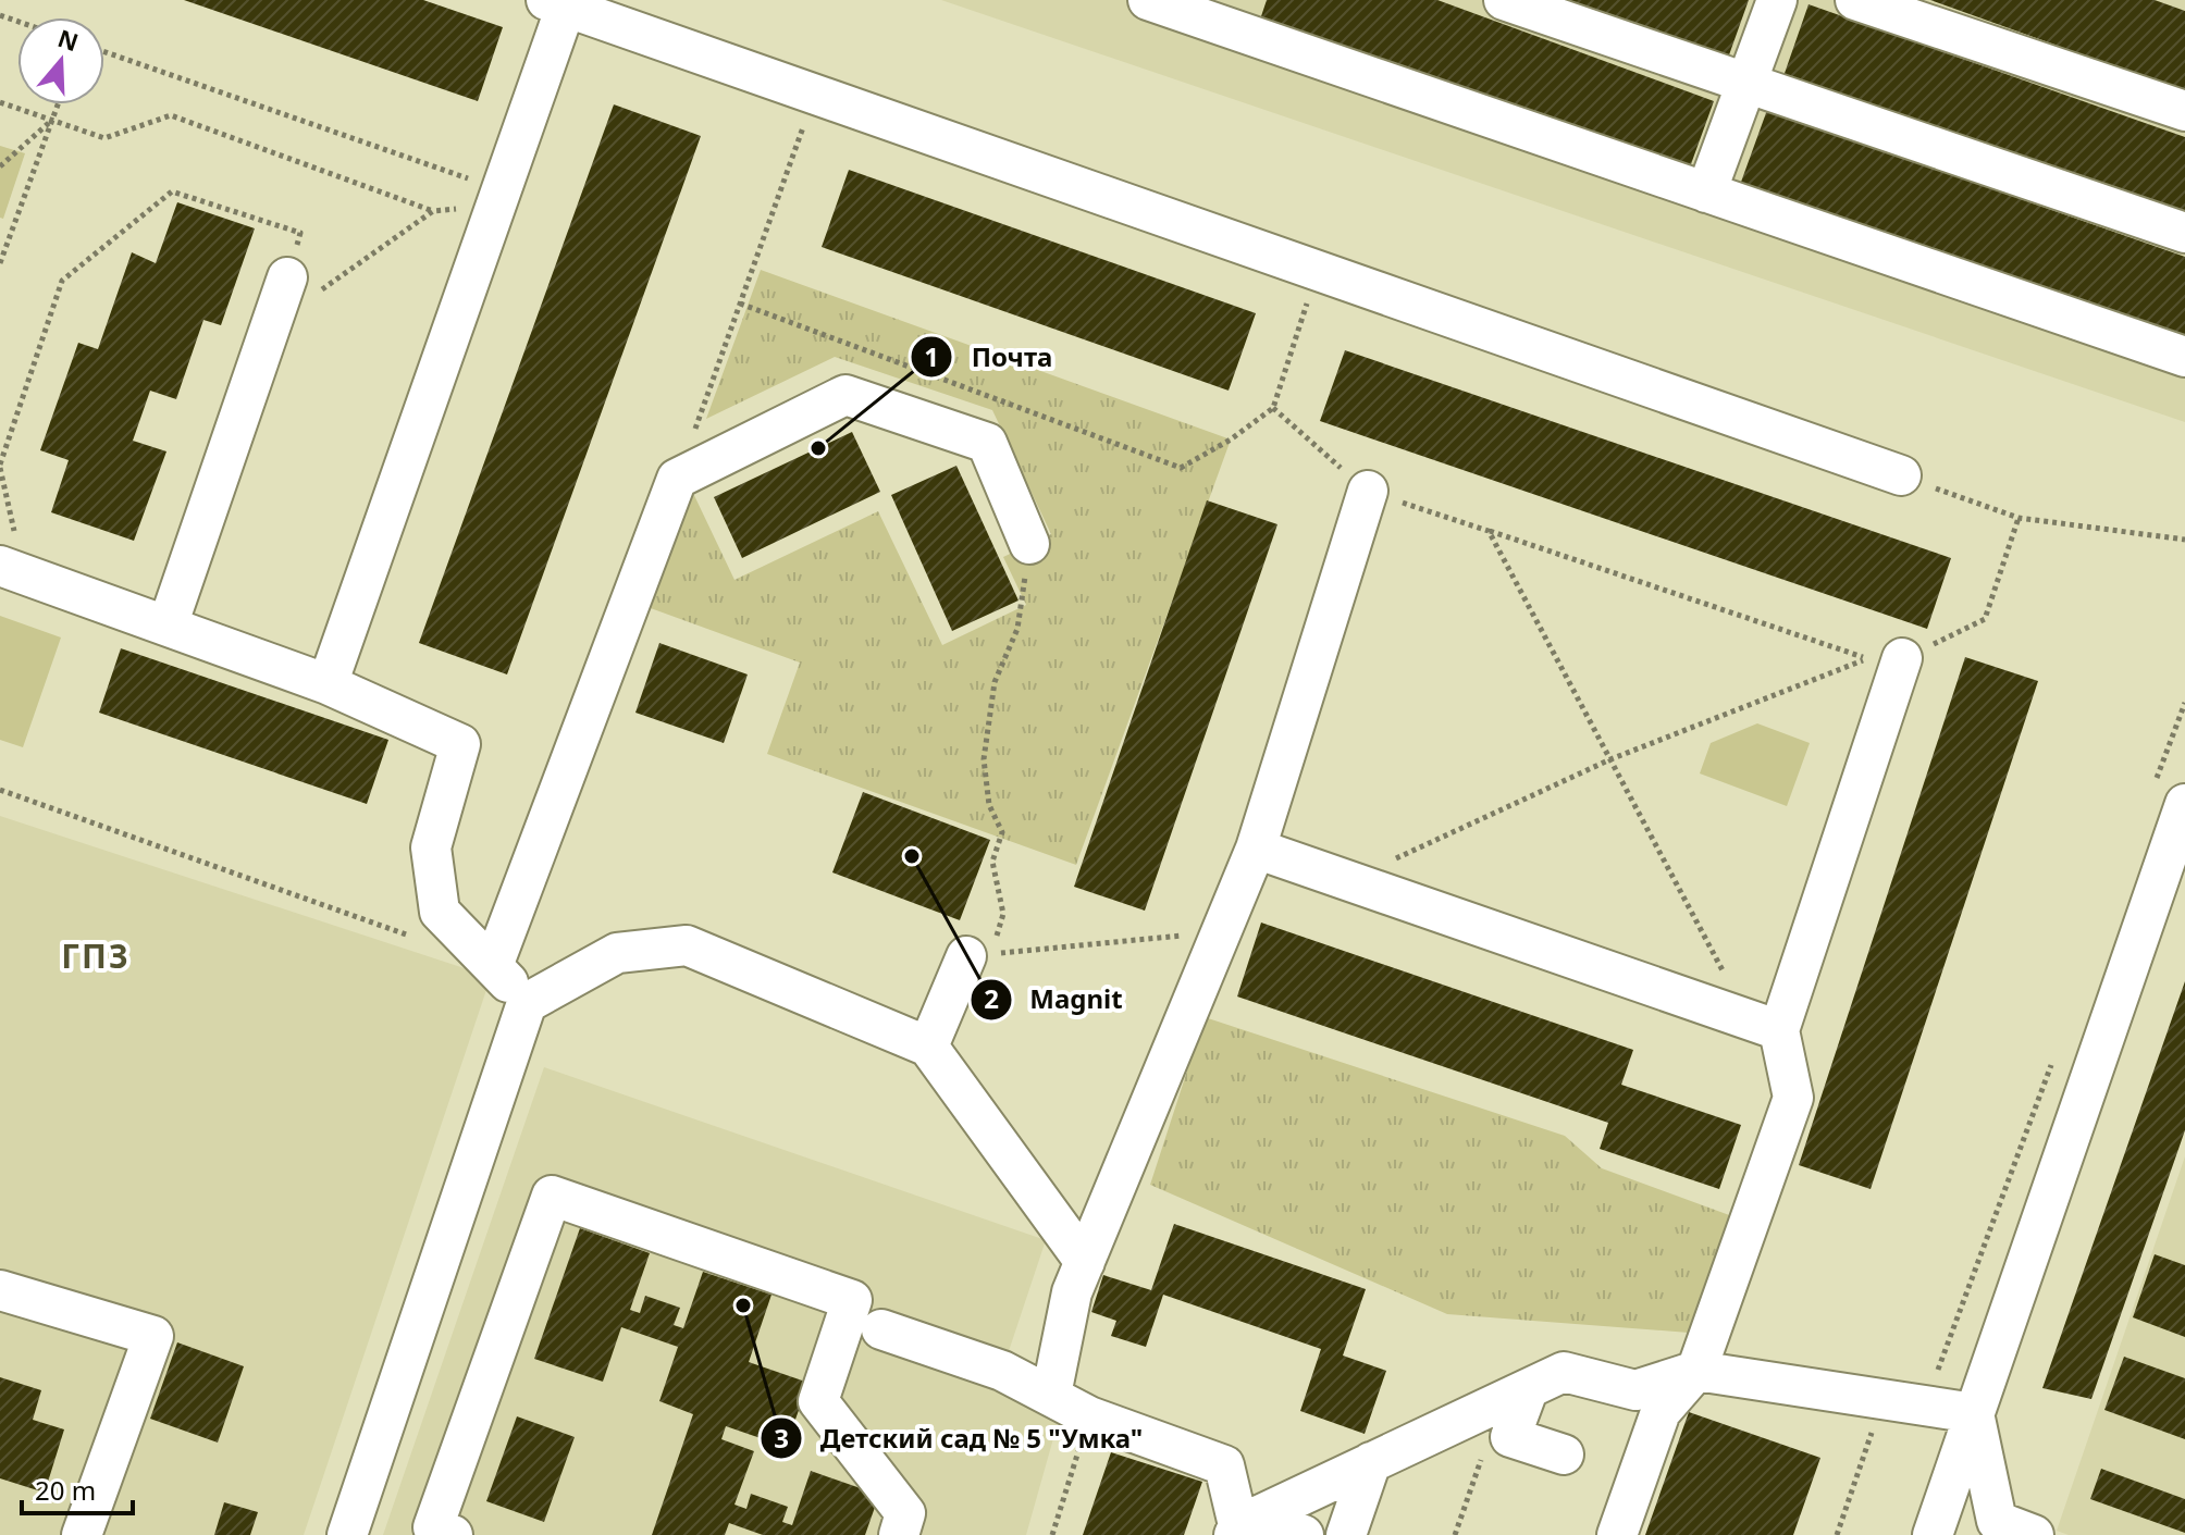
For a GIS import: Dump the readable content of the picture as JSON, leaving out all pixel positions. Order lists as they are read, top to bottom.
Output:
{
  "districts": ["ГПЗ"],
  "places": ["Почта", "Magnit", "Детский сад № 5 \"Умка\""],
  "scale_bar": "20 m",
  "north": "top"
}
